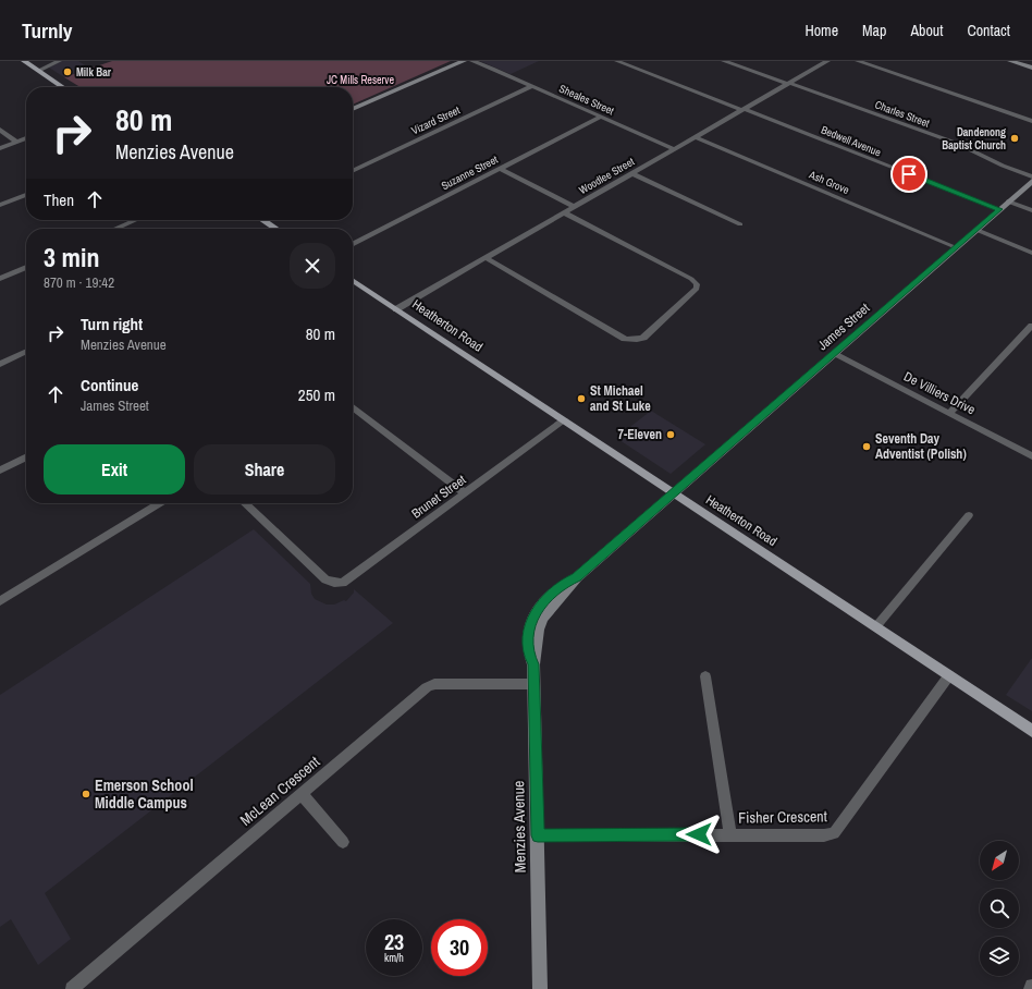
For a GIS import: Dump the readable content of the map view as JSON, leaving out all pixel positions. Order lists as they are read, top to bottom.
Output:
{
  "streets": {
    "main road": ["Heatherton Road"],
    "street": [
      "Sheales Street",
      "Charles Street",
      "Vizard Street",
      "Bedwell Avenue",
      "Suzanne Street",
      "Woodlee Street",
      "Ash Grove",
      "James Street",
      "De Villiers Drive",
      "Brunet Street",
      "McLean Crescent",
      "Fisher Crescent",
      "Menzies Avenue"
    ]
  },
  "crossings": [
    ["Sheales Street", "Vizard Street"],
    ["Sheales Street", "Suzanne Street"],
    ["Sheales Street", "Woodlee Street"],
    ["Charles Street", "Woodlee Street"],
    ["Bedwell Avenue", "Woodlee Street"],
    ["Bedwell Avenue", "James Street"],
    ["Woodlee Street", "Ash Grove"],
    ["Woodlee Street", "Heatherton Road"],
    ["Ash Grove", "James Street"],
    ["Heatherton Road", "James Street"],
    ["Heatherton Road", "Brunet Street"],
    ["Heatherton Road", "Fisher Crescent"],
    ["Heatherton Road", "Menzies Avenue"],
    ["James Street", "De Villiers Drive"],
    ["James Street", "Menzies Avenue"],
    ["McLean Crescent", "Menzies Avenue"],
    ["Fisher Crescent", "Menzies Avenue"]
  ],
  "parks": ["JC Mills Reserve"],
  "places": [
    "Milk Bar",
    "Dandenong Baptist Church",
    "St Michael and St Luke",
    "7-Eleven",
    "Seventh Day Adventist (Polish)",
    "Emerson School Middle Campus"
  ],
  "north": "bottom left",
  "page": {
    "header": "Turnly",
    "nav": [
      "Home",
      "Map",
      "About",
      "Contact"
    ],
    "turn": ["80 m", "Menzies Avenue"],
    "then": "Then",
    "heading": ["3 min", "870 m · 19:42"],
    "list": [
      {
        "name": "Turn right",
        "note": "Menzies Avenue",
        "value": "80 m"
      },
      {
        "name": "Continue",
        "note": "James Street",
        "value": "250 m"
      }
    ],
    "buttons": ["Exit", "Share"],
    "speed": "23 km/h",
    "limit": "30"
  }
}
